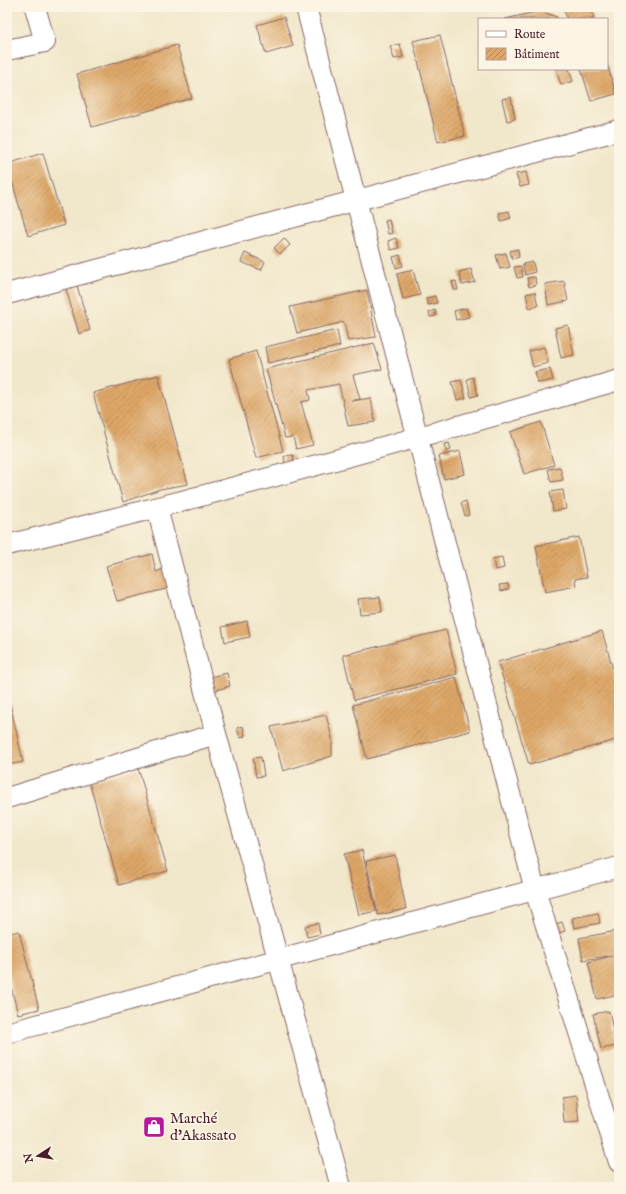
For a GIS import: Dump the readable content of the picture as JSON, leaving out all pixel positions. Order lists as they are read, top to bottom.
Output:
{
  "places": {
    "shop": ["Marché d'Akassato"]
  },
  "legend": ["Route", "Bâtiment"],
  "north": "left"
}
